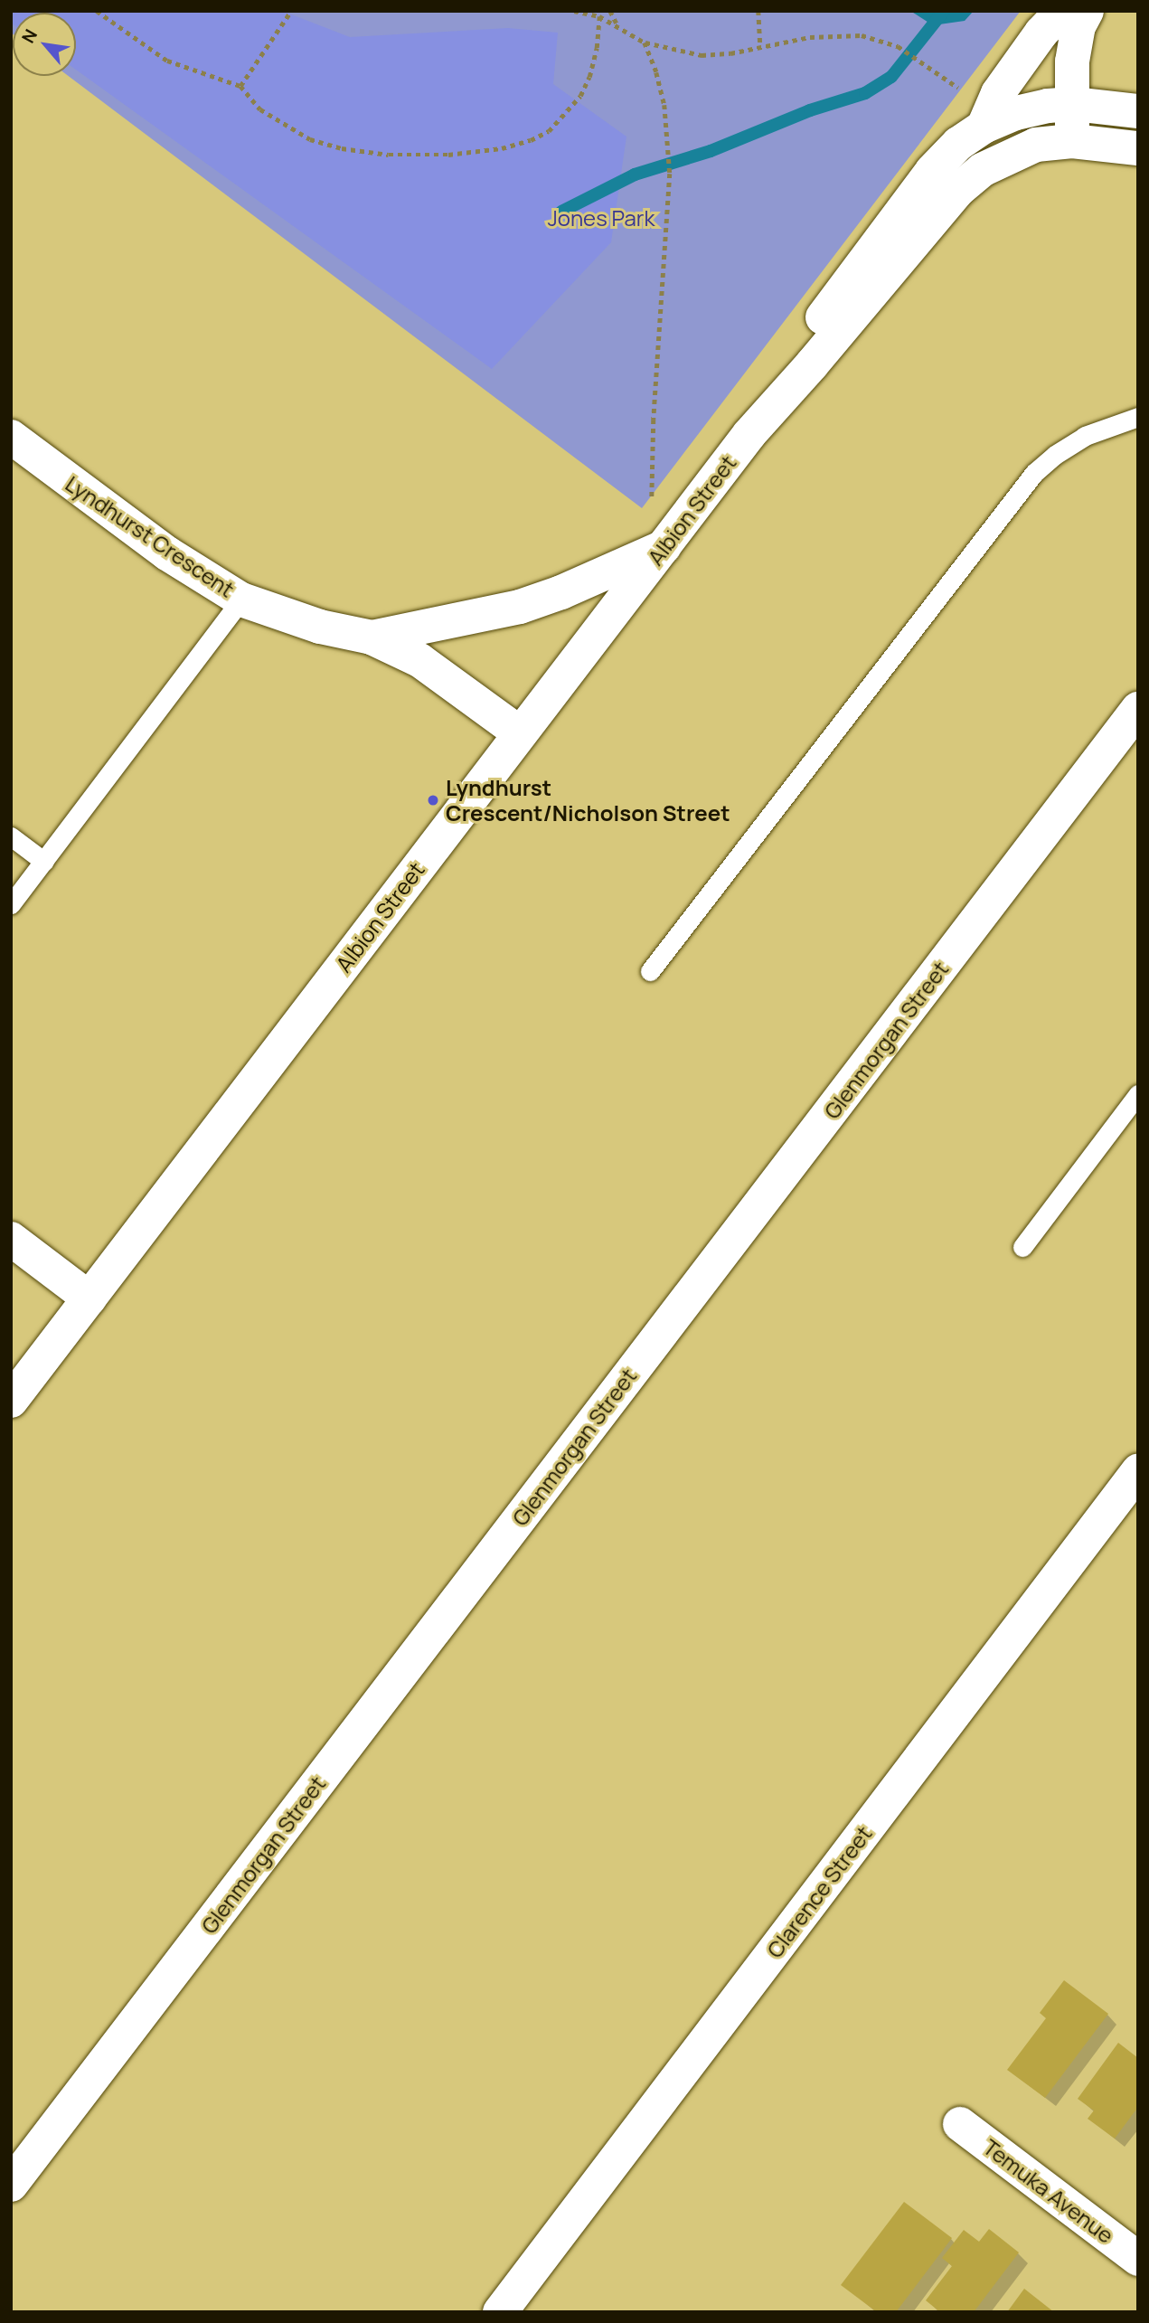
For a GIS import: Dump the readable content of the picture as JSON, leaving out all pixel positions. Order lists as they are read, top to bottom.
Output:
{
  "streets": {
    "street": [
      "Albion Street",
      "Lyndhurst Crescent",
      "Glenmorgan Street",
      "Clarence Street",
      "Temuka Avenue"
    ]
  },
  "crossings": [
    ["Albion Street", "Lyndhurst Crescent"]
  ],
  "parks": ["Jones Park"],
  "places": ["Lyndhurst Crescent/Nicholson Street"],
  "north": "top left"
}
